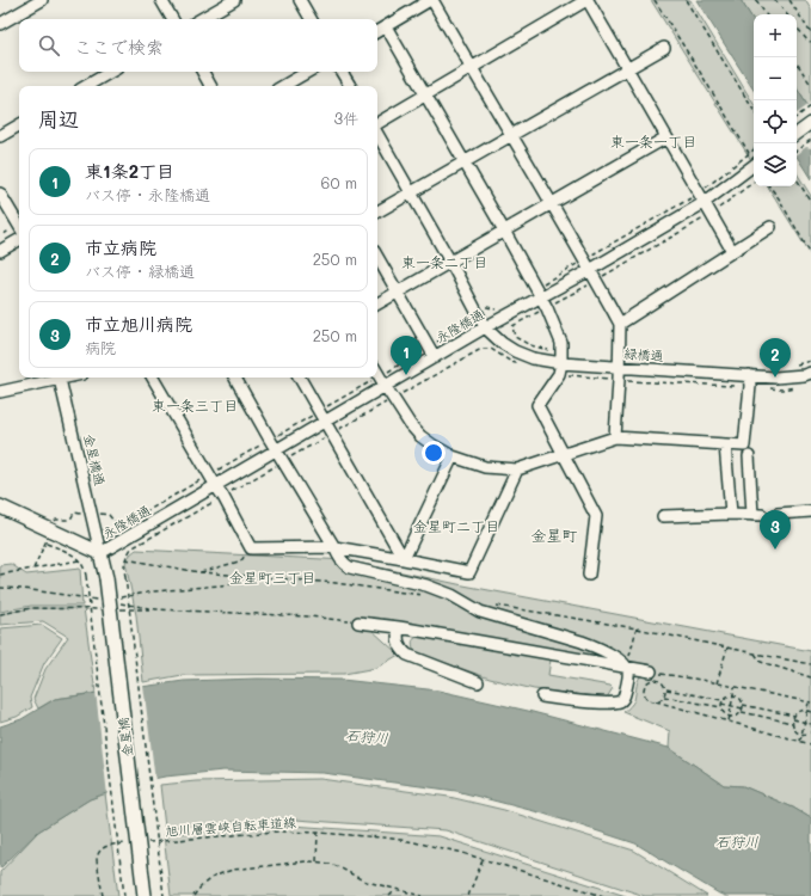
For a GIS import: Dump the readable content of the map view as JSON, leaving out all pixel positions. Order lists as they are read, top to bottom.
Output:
{
  "streets": {
    "main road": ["金星橋"],
    "street": ["永隆橋通", "緑橋通", "金星橋通"],
    "path": ["旭川層雲峡自転車道線"]
  },
  "crossings": [
    ["永隆橋通", "緑橋通"],
    ["永隆橋通", "金星橋通"],
    ["永隆橋通", "金星橋"],
    ["金星橋通", "金星橋"]
  ],
  "districts": [
    "東一条一丁目",
    "東一条二丁目",
    "東一条三丁目",
    "金星町二丁目",
    "金星町",
    "金星町三丁目"
  ],
  "water": ["石狩川"],
  "page": {
    "map_buttons": ["+", "−"],
    "search": "ここで検索",
    "heading": ["周辺", "3件"],
    "list": [
      {
        "mark": "1",
        "name": "東1条2丁目",
        "note": "バス停 · 永隆橋通",
        "value": "60 m"
      },
      {
        "mark": "2",
        "name": "市立病院",
        "note": "バス停 · 緑橋通",
        "value": "250 m"
      },
      {
        "mark": "3",
        "name": "市立旭川病院",
        "note": "病院",
        "value": "250 m"
      }
    ],
    "pins": ["1", "2", "3"]
  }
}
